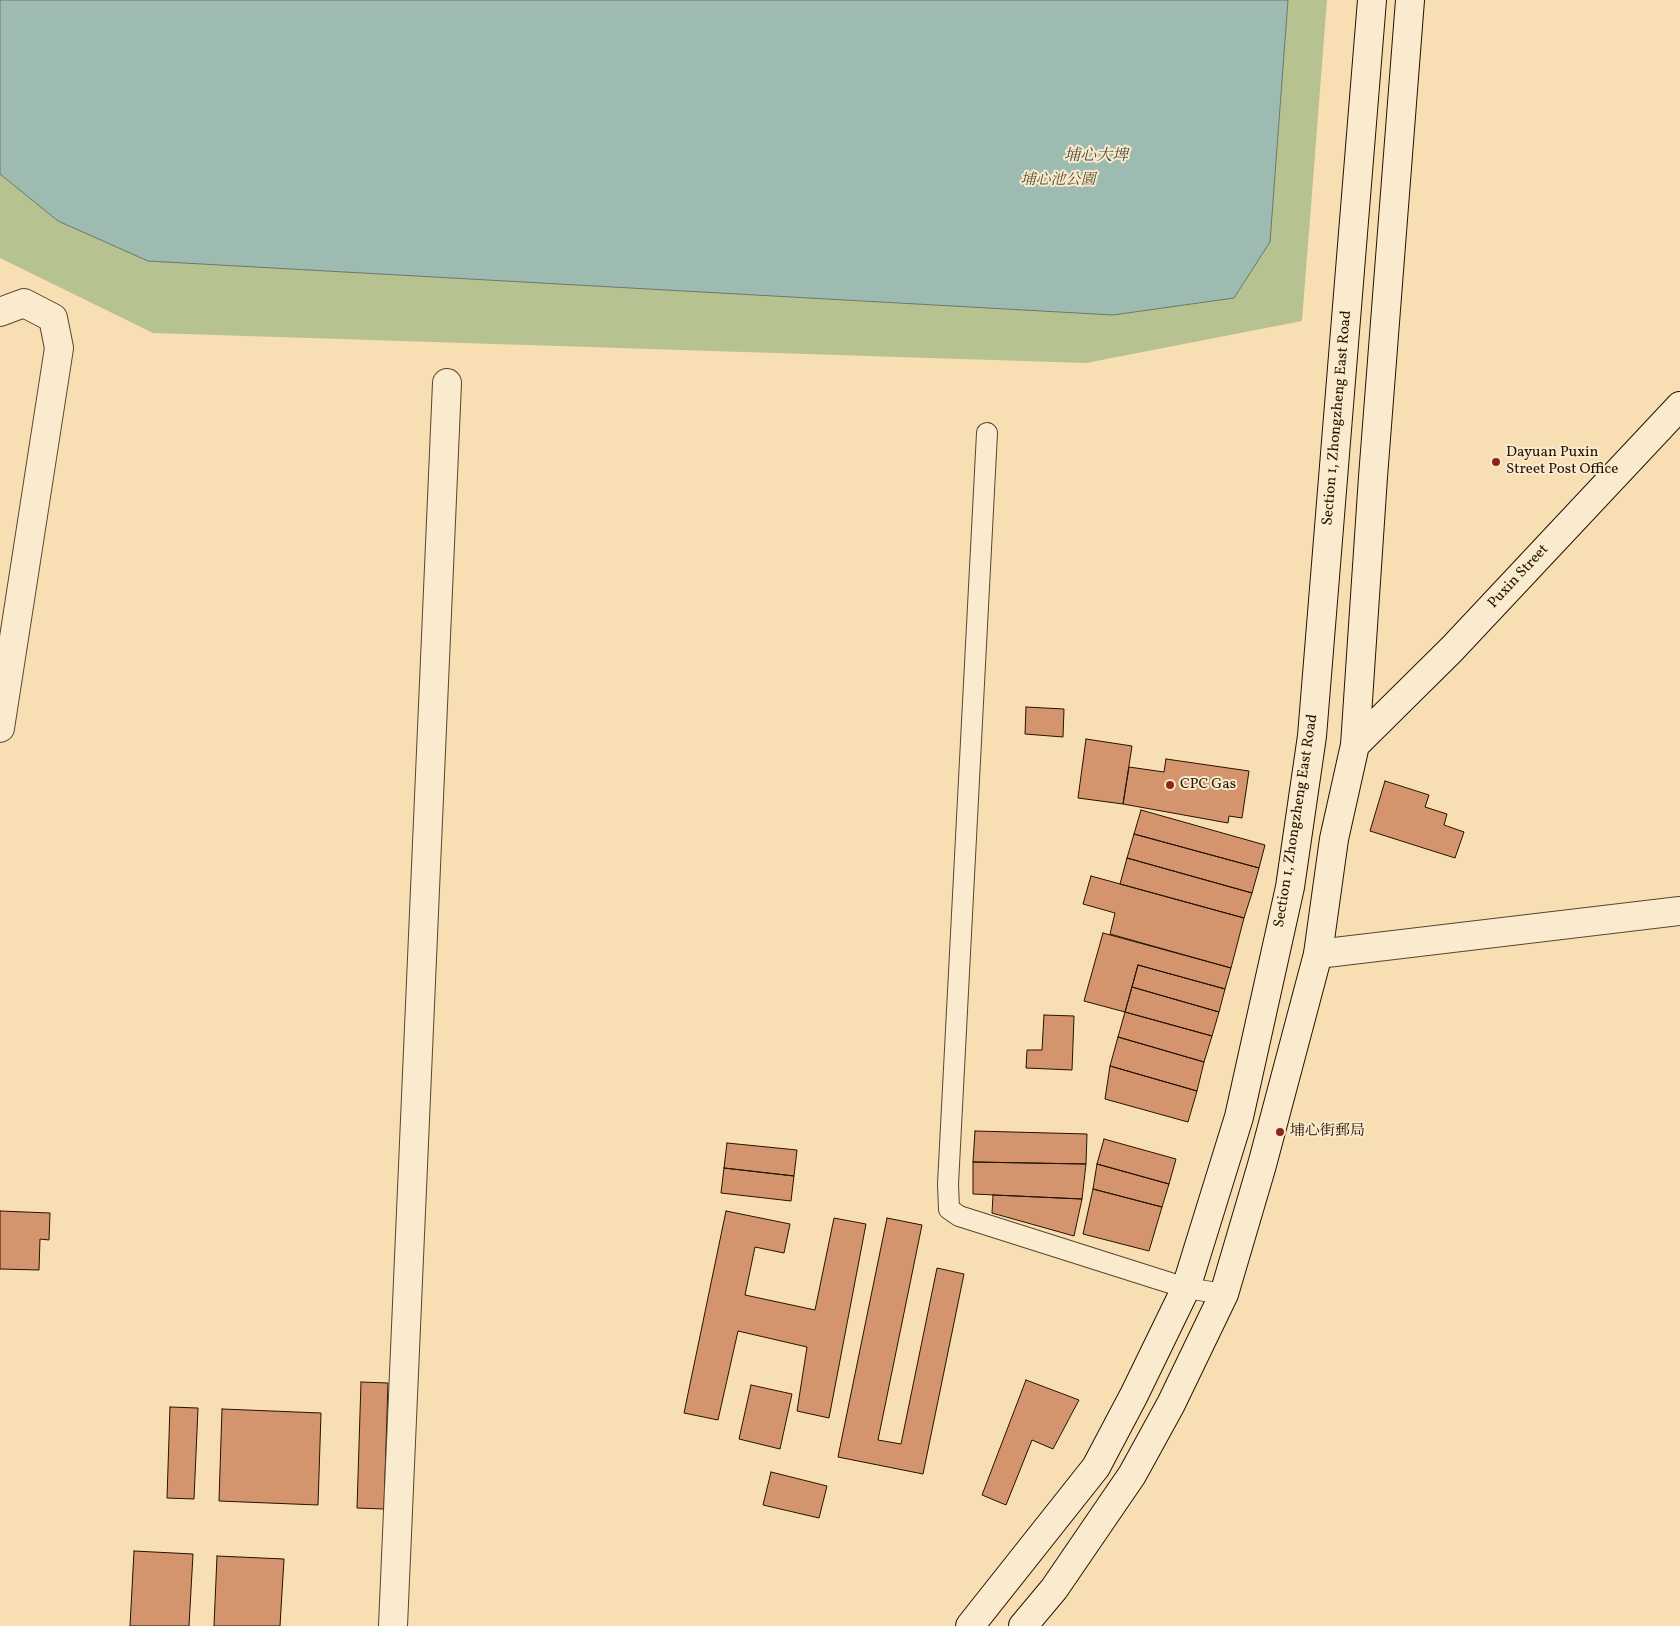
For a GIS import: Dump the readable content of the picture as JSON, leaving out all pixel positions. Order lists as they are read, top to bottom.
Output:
{
  "streets": {
    "main road": ["Section 1, Zhongzheng East Road", "Puxin Street"]
  },
  "water": ["埔心大埤"],
  "parks": ["埔心池公園"],
  "places": ["Dayuan Puxin Street Post Office", "CPC Gas", "埔心街郵局"]
}
